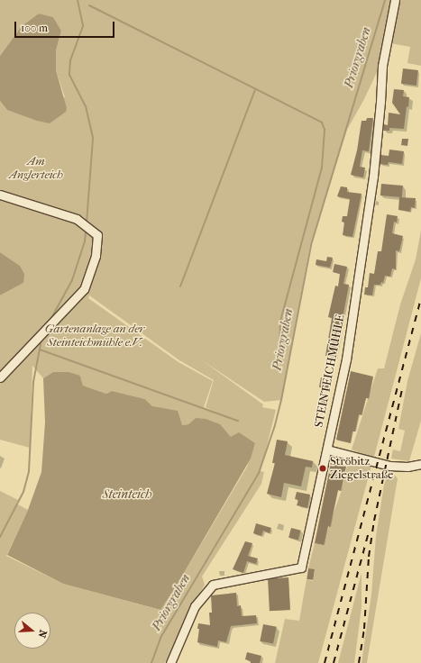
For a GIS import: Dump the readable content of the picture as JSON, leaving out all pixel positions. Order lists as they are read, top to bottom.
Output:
{
  "streets": {
    "street": ["STEINTEICHMÜHLE"]
  },
  "water": ["Priorgraben", "Steinteich"],
  "parks": ["Am Anglerteich", "Gartenanlage an der Steinteichmühle e.V."],
  "places": ["Ströbitz Ziegelstraße"],
  "scale_bar": "100 m",
  "north": "right"
}
